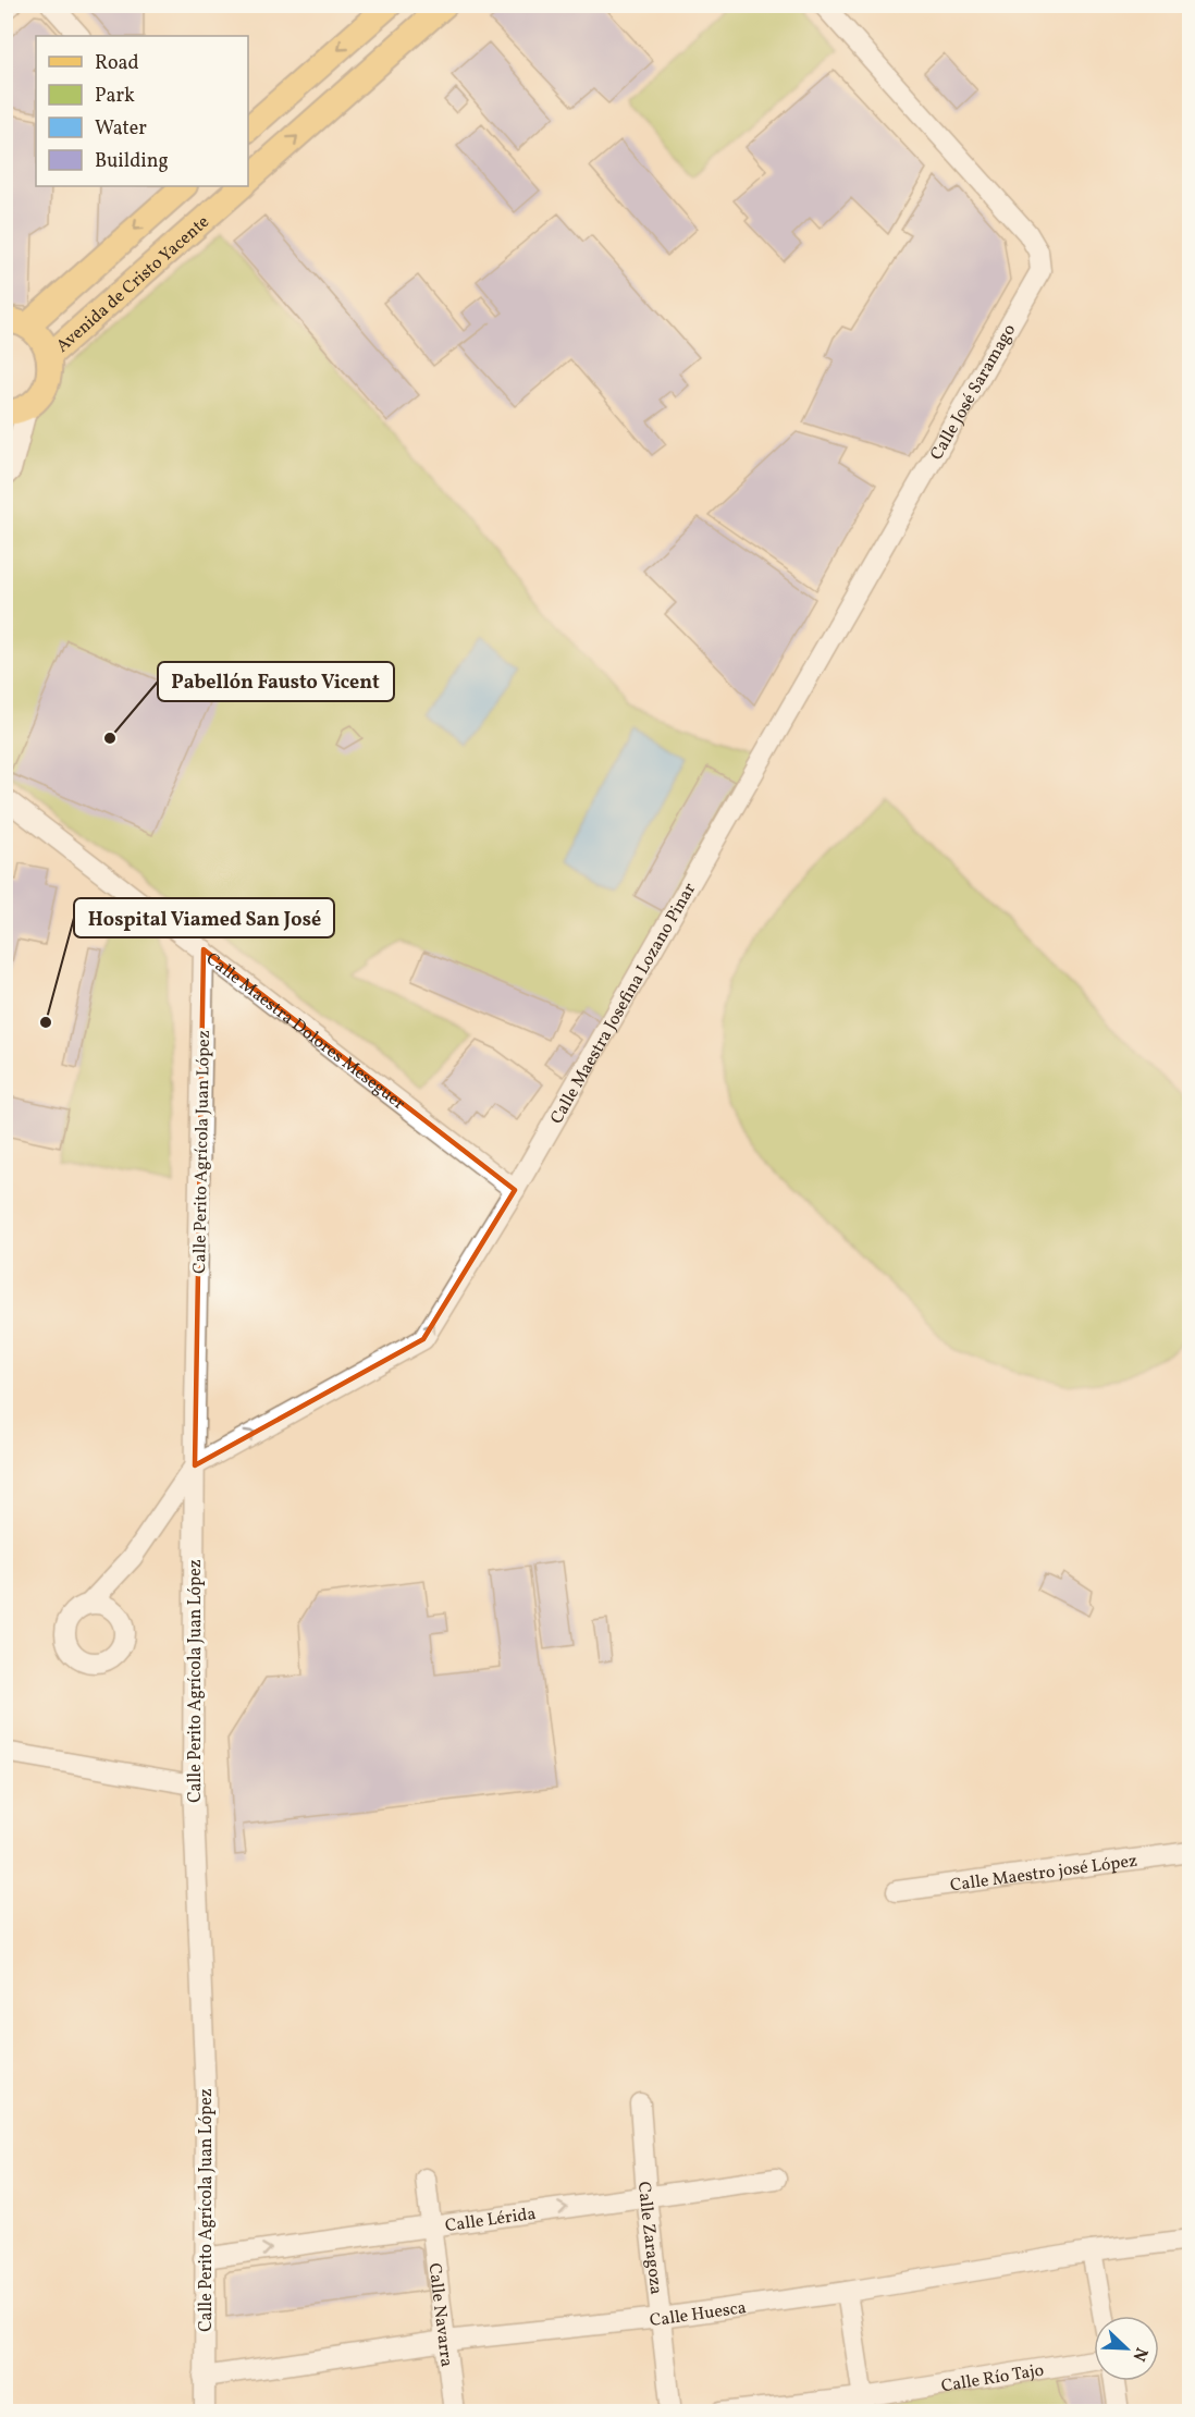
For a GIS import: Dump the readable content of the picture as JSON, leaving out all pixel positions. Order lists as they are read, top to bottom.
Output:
{
  "streets": {
    "main road": ["Avenida de Cristo Yacente"],
    "street": [
      "Calle José Saramago",
      "Calle Maestra Josefina Lozano Pinar",
      "Calle Maestra Dolores Meseguer",
      "Calle Perito Agrícola Juan López",
      "Calle Maestro josé López",
      "Calle Lérida",
      "Calle Zaragoza",
      "Calle Huesca",
      "Calle Navarra",
      "Calle Río Tajo"
    ]
  },
  "crossings": [
    ["Calle José Saramago", "Calle Maestra Josefina Lozano Pinar"],
    ["Calle Maestra Josefina Lozano Pinar", "Calle Maestra Dolores Meseguer"],
    ["Calle Maestra Josefina Lozano Pinar", "Calle Perito Agrícola Juan López"],
    ["Calle Maestra Dolores Meseguer", "Calle Perito Agrícola Juan López"],
    ["Calle Perito Agrícola Juan López", "Calle Lérida"],
    ["Calle Perito Agrícola Juan López", "Calle Huesca"],
    ["Calle Lérida", "Calle Zaragoza"],
    ["Calle Lérida", "Calle Navarra"],
    ["Calle Zaragoza", "Calle Huesca"],
    ["Calle Huesca", "Calle Navarra"]
  ],
  "one_way": ["Calle Maestra Josefina Lozano Pinar", "Calle Lérida"],
  "places": ["Pabellón Fausto Vicent", "Hospital Viamed San José"],
  "legend": [
    "Road",
    "Park",
    "Water",
    "Building"
  ],
  "north": "bottom right"
}
